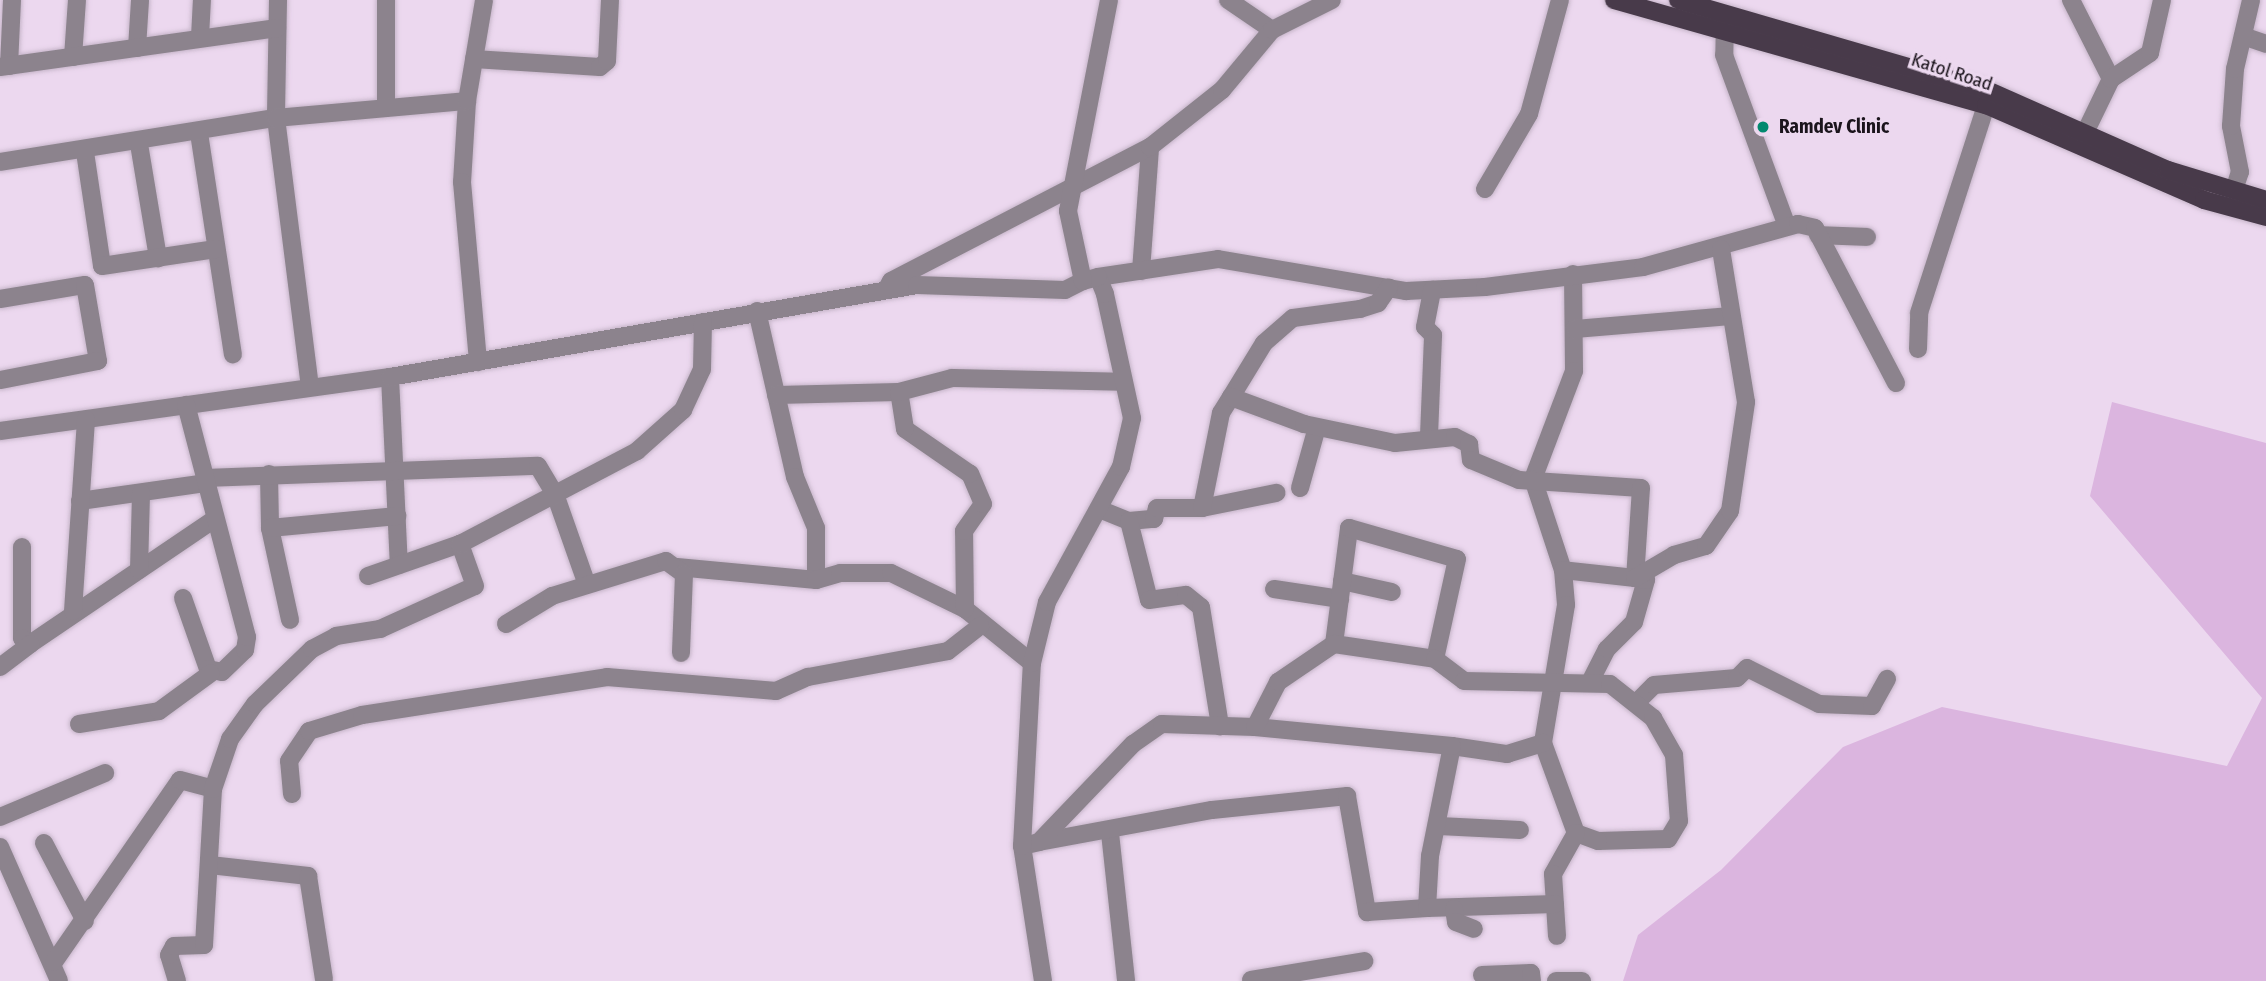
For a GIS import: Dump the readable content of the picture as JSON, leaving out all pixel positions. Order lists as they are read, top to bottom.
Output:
{
  "streets": {
    "main road": ["Katol Road"]
  },
  "places": ["Ramdev Clinic"]
}
